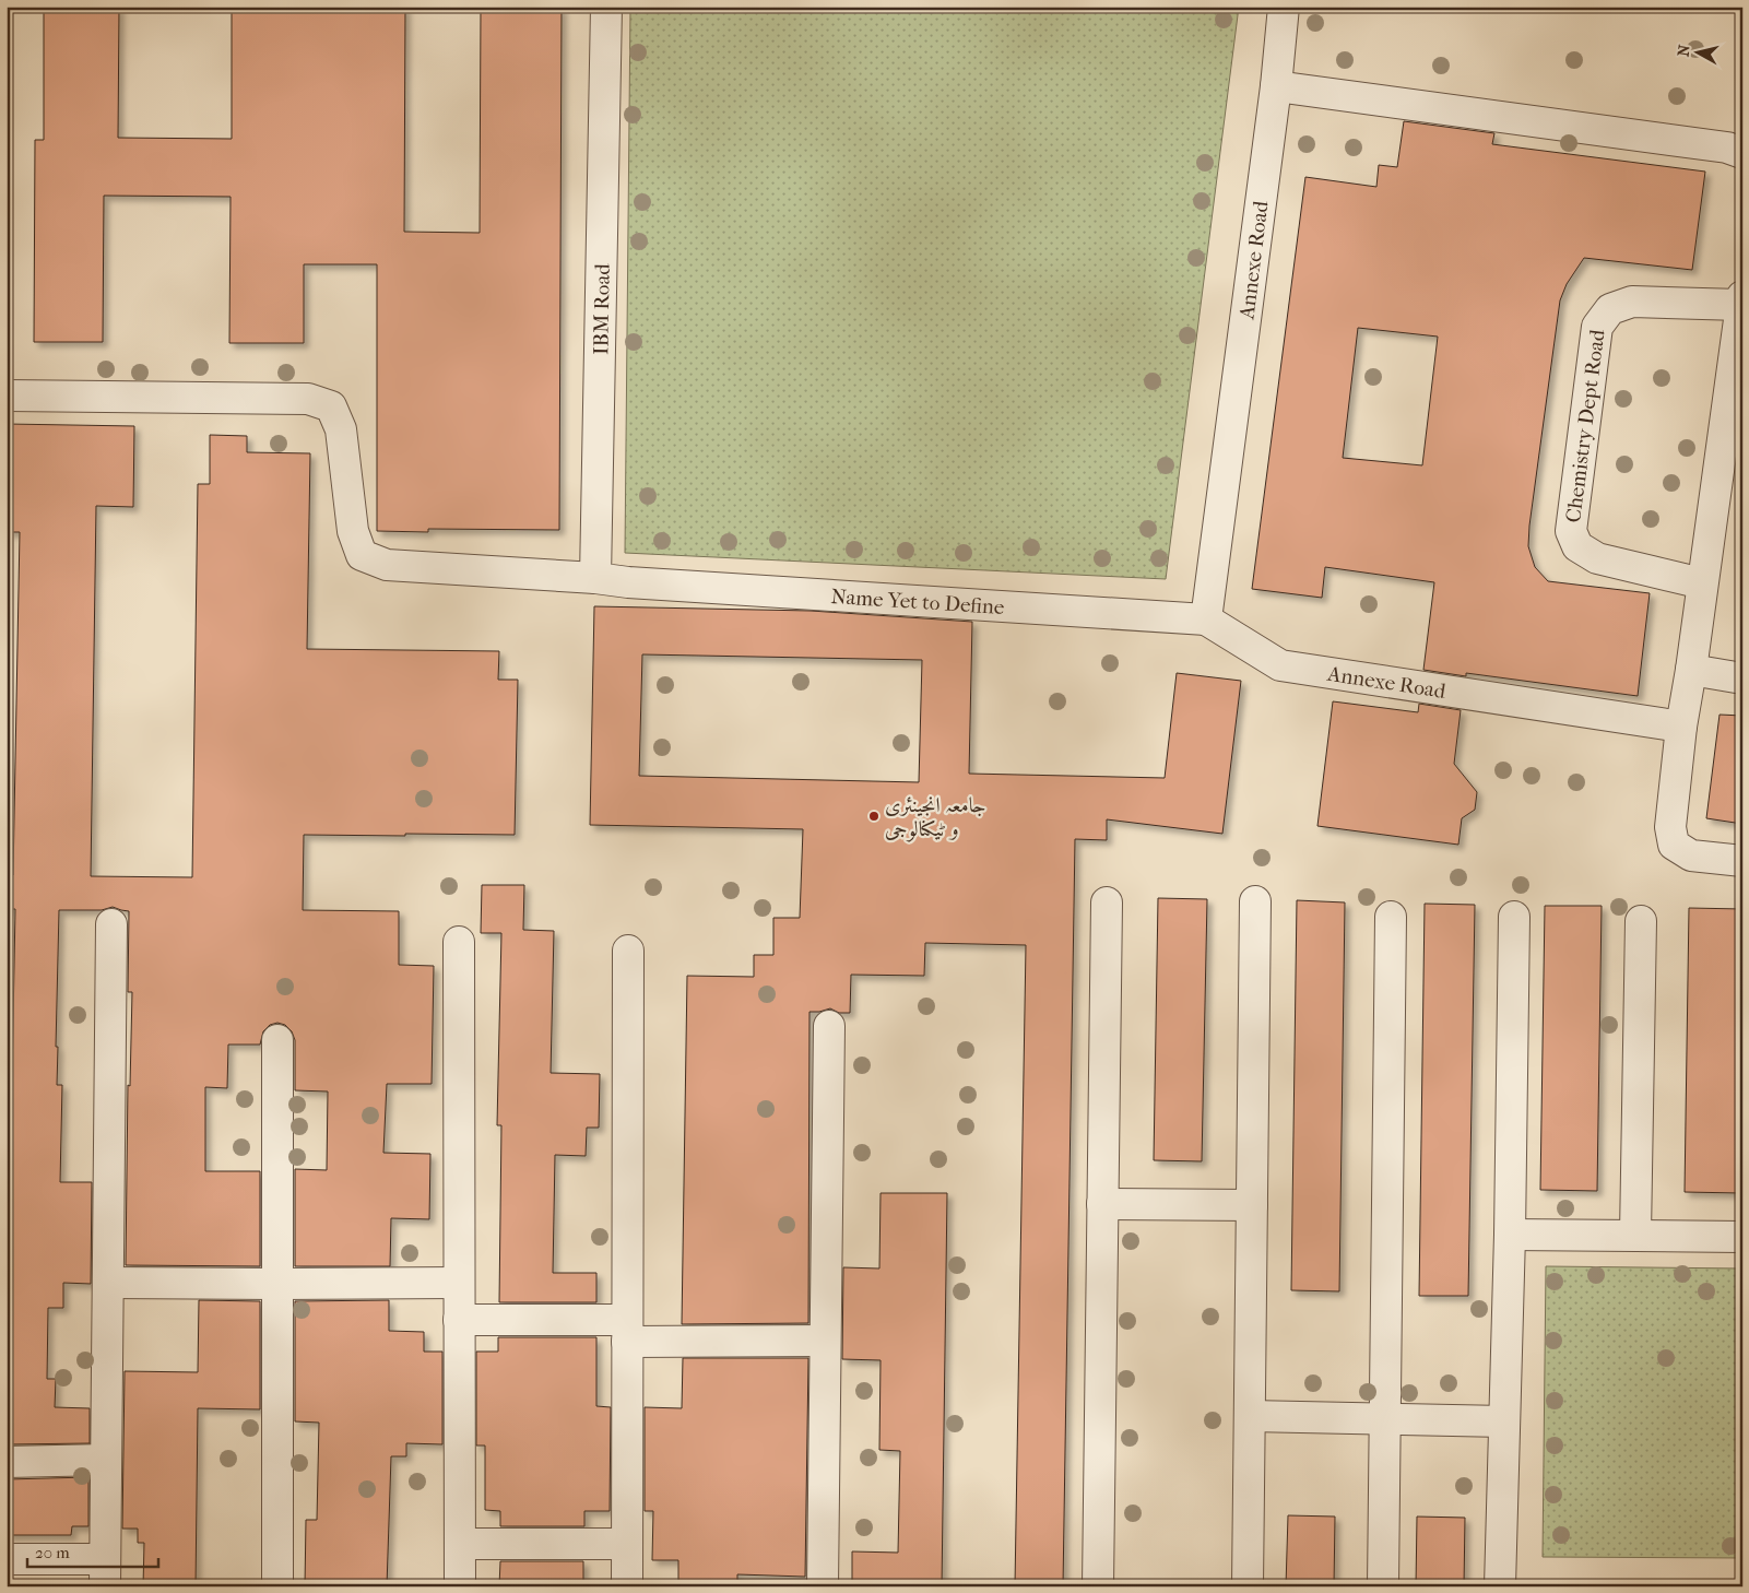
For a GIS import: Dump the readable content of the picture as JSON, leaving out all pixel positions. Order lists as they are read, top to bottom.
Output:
{
  "streets": {
    "street": [
      "Annexe Road",
      "IBM Road",
      "Chemistry Dept Road",
      "Name Yet to Define"
    ]
  },
  "crossings": [
    ["Annexe Road", "Name Yet to Define"],
    ["IBM Road", "Name Yet to Define"]
  ],
  "places": ["جامعہ انجینئری و ٹیکنالوجی"],
  "scale_bar": "20 m",
  "north": "left"
}
